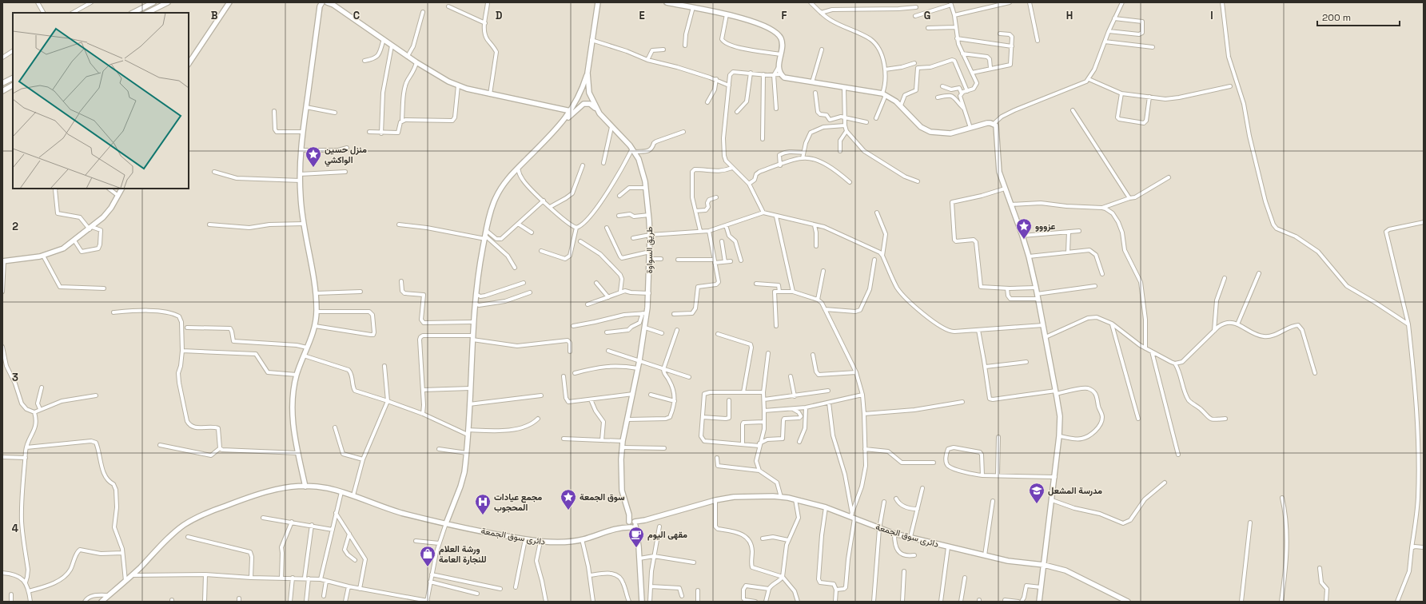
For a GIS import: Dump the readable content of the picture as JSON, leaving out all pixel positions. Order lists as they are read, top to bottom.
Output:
{
  "streets": {
    "street": ["طريق السواوة", "دائرى سوق الجمعة"]
  },
  "crossings": [
    ["طريق السواوة", "دائرى سوق الجمعة"]
  ],
  "places": {
    "place": ["منزل حسين الواكشي", "عزووو", "سوق الجمعة"],
    "school or university": ["مدرسة المشعل"],
    "hospital": ["مجمع عيادات المحجوب"],
    "cafe": ["مقهى اليوم"],
    "shop": ["ورشة العلام للنجارة العامة"]
  },
  "scale_bar": "200 m",
  "grid": {
    "columns": [
      "B",
      "C",
      "D",
      "E",
      "F",
      "G",
      "H",
      "I"
    ],
    "rows": ["2", "3", "4"]
  }
}
